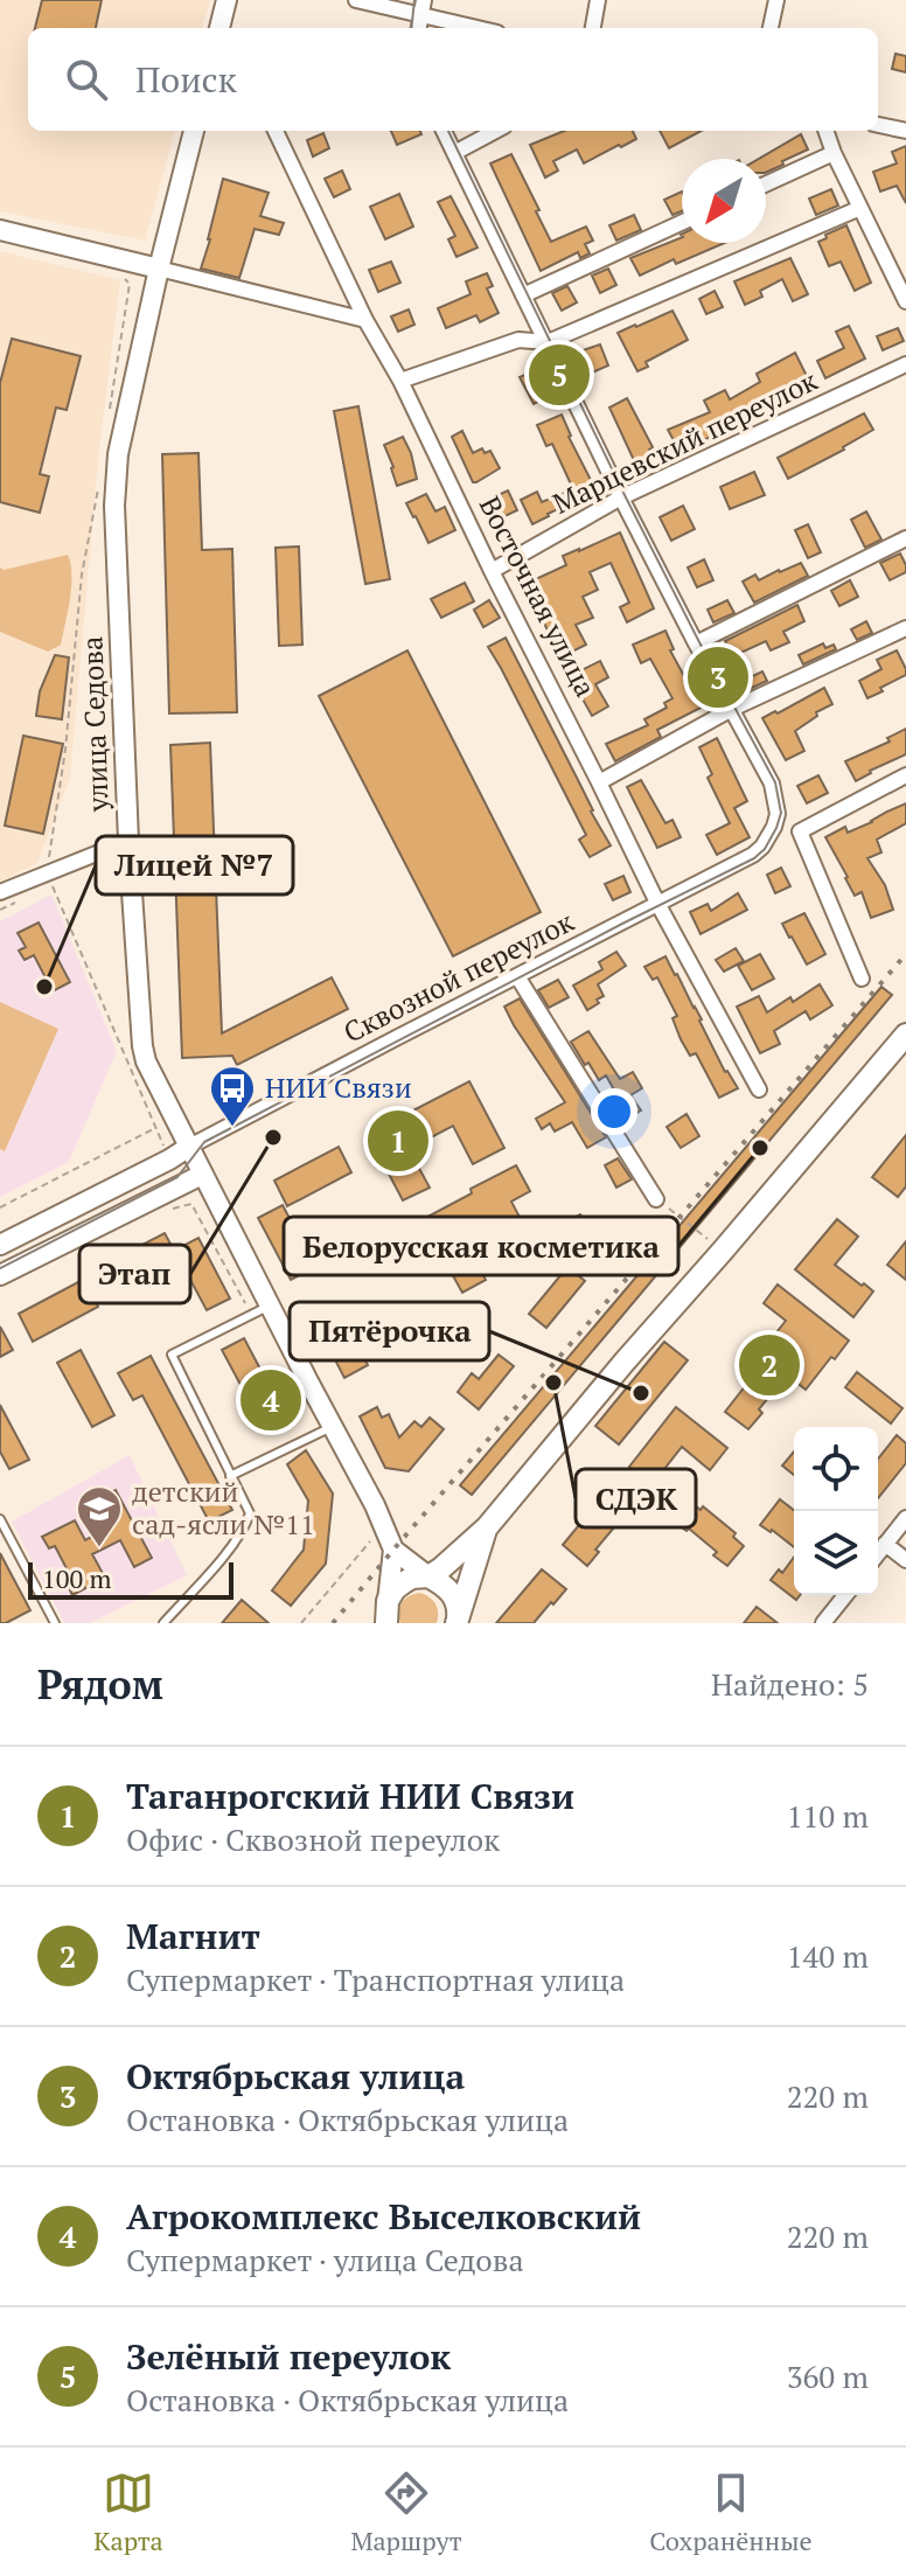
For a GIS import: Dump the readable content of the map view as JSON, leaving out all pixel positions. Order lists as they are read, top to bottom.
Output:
{
  "streets": {
    "main road": ["улица Седова"],
    "street": ["Марцевский переулок", "Восточная улица", "Сквозной переулок"]
  },
  "crossings": [
    ["Марцевский переулок", "Восточная улица"],
    ["Восточная улица", "Сквозной переулок"],
    ["улица Седова", "Сквозной переулок"]
  ],
  "places": {
    "other": [
      "Лицей №7",
      "Этап",
      "Белорусская косметика",
      "СДЭК",
      "Пятёрочка"
    ],
    "bus stop": ["НИИ Связи"],
    "school or university": ["детский сад-ясли №11"]
  },
  "scale_bar": "100 m",
  "north": "bottom left",
  "page": {
    "search": "Поиск",
    "pins": [
      "5",
      "3",
      "1",
      "2",
      "4"
    ],
    "scale": "100 m",
    "heading": ["Рядом", "Найдено: 5"],
    "list": [
      {
        "mark": "1",
        "name": "Таганрогский НИИ Связи",
        "note": "Офис · Сквозной переулок",
        "value": "110 m"
      },
      {
        "mark": "2",
        "name": "Магнит",
        "note": "Супермаркет · Транспортная улица",
        "value": "140 m"
      },
      {
        "mark": "3",
        "name": "Октябрьская улица",
        "note": "Остановка · Октябрьская улица",
        "value": "220 m"
      },
      {
        "mark": "4",
        "name": "Агрокомплекс Выселковский",
        "note": "Супермаркет · улица Седова",
        "value": "220 m"
      },
      {
        "mark": "5",
        "name": "Зелёный переулок",
        "note": "Остановка · Октябрьская улица",
        "value": "360 m"
      }
    ],
    "nav": ["Карта", "Маршрут", "Сохранённые"]
  }
}
